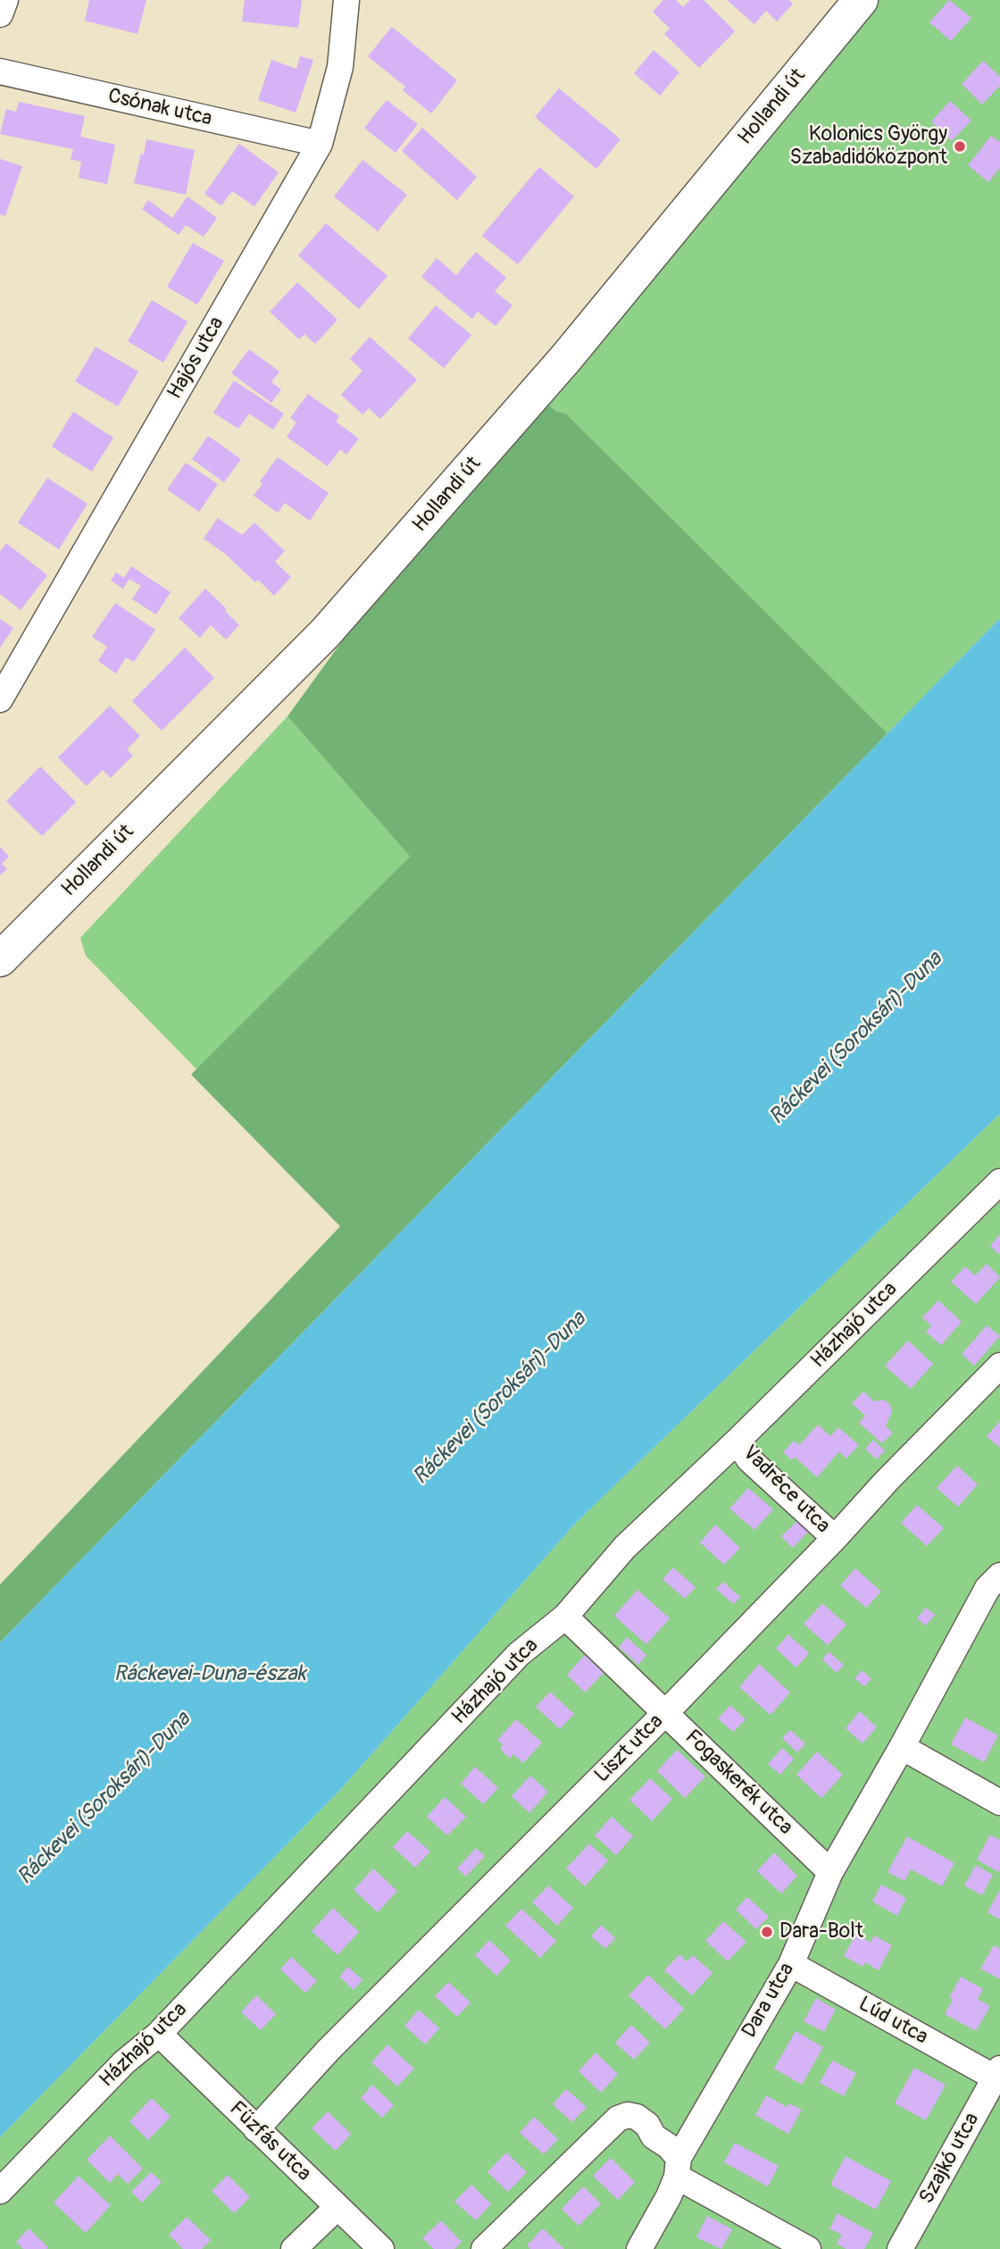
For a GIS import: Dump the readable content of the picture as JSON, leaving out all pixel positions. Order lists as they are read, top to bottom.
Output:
{
  "streets": {
    "street": [
      "Hollandi út",
      "Csónak utca",
      "Hajós utca",
      "Házhajó utca",
      "Vadréce utca",
      "Liszt utca",
      "Fogaskerék utca",
      "Dara utca",
      "Lúd utca",
      "Fűzfás utca",
      "Szajkó utca"
    ]
  },
  "crossings": [
    ["Csónak utca", "Hajós utca"],
    ["Házhajó utca", "Vadréce utca"],
    ["Házhajó utca", "Fogaskerék utca"],
    ["Házhajó utca", "Fűzfás utca"],
    ["Vadréce utca", "Liszt utca"],
    ["Liszt utca", "Fogaskerék utca"],
    ["Liszt utca", "Fűzfás utca"],
    ["Fogaskerék utca", "Dara utca"],
    ["Dara utca", "Lúd utca"],
    ["Lúd utca", "Szajkó utca"]
  ],
  "water": ["Ráckevei (Soroksári)-Duna", "Ráckevei-Duna-észak"],
  "places": ["Kolonics György Szabadidőközpont", "Dara-Bolt"]
}
